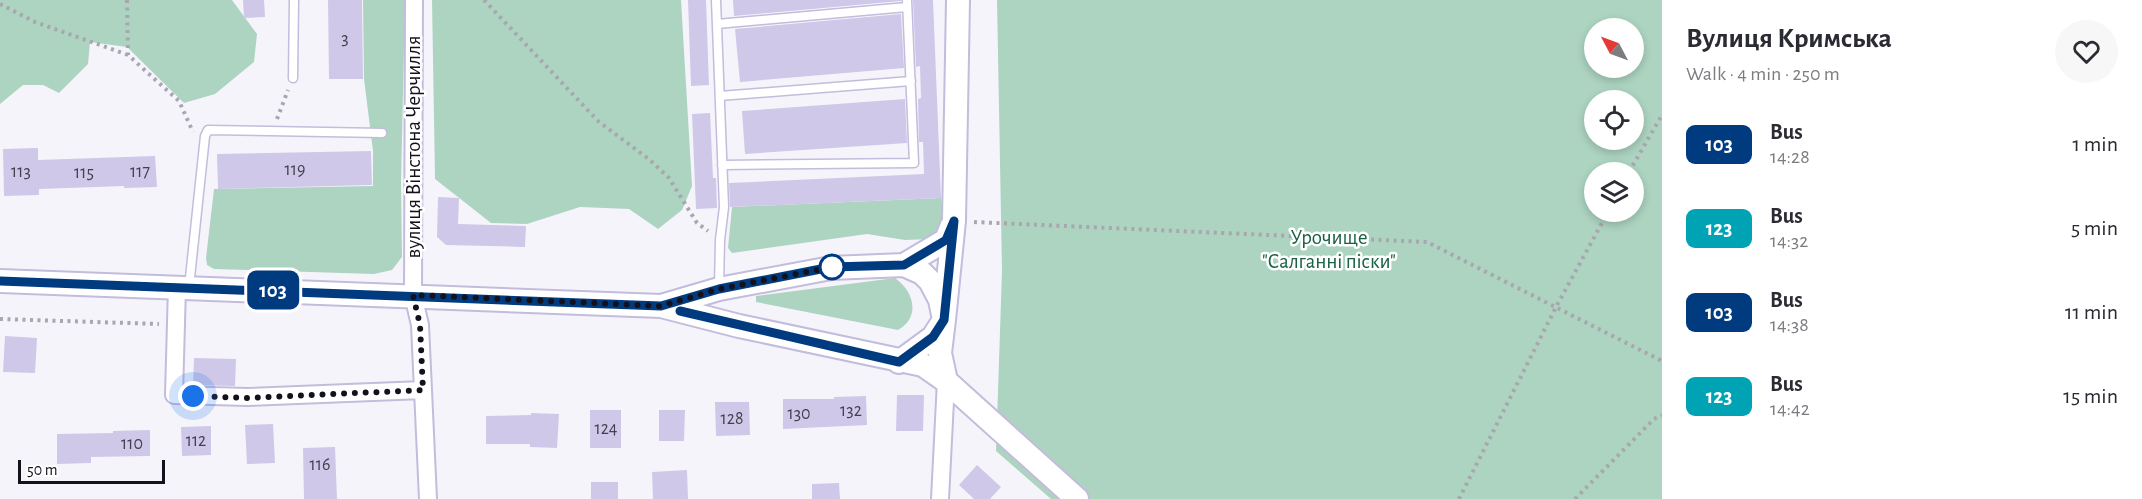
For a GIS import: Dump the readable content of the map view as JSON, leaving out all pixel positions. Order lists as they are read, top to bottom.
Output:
{
  "streets": {
    "street": ["вулиця Вінстона Черчилля"]
  },
  "parks": ["Урочище \"Салганні піски\""],
  "lines": ["bus line 103"],
  "house_numbers": [
    "3",
    "119",
    "113",
    "117",
    "115",
    "132",
    "130",
    "128",
    "124",
    "112",
    "110",
    "116"
  ],
  "scale_bar": "50 m",
  "north": "top left",
  "page": {
    "on_map": "103",
    "heading": ["Вулиця Кримська", "Walk · 4 min · 250 m"],
    "list": [
      {
        "mark": "103",
        "name": "Bus",
        "note": "14:28",
        "value": "1 min"
      },
      {
        "mark": "123",
        "name": "Bus",
        "note": "14:32",
        "value": "5 min"
      },
      {
        "mark": "103",
        "name": "Bus",
        "note": "14:38",
        "value": "11 min"
      },
      {
        "mark": "123",
        "name": "Bus",
        "note": "14:42",
        "value": "15 min"
      }
    ],
    "scale": "50 m"
  }
}
